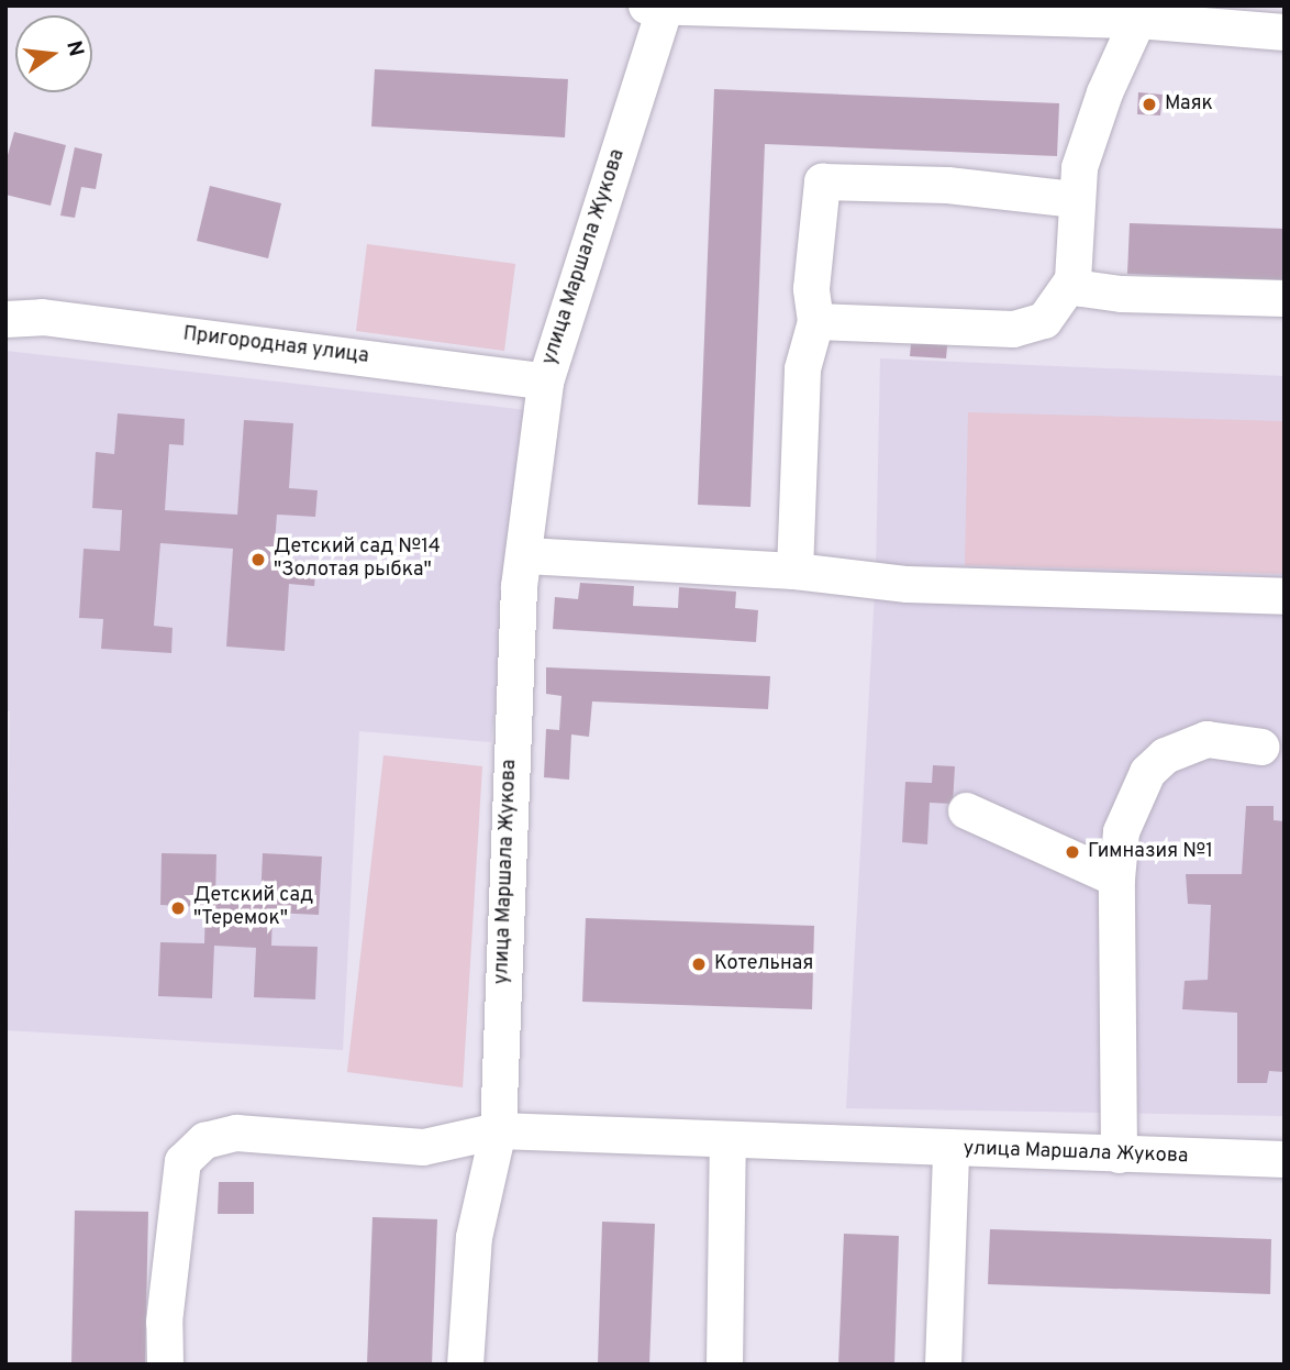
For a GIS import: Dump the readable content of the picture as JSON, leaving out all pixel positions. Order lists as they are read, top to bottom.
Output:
{
  "streets": {
    "street": ["улица Маршала Жукова", "Пригородная улица"]
  },
  "crossings": [
    ["улица Маршала Жукова", "Пригородная улица"]
  ],
  "places": [
    "Маяк",
    "Детский сад №14 \"Золотая рыбка\"",
    "Гимназия №1",
    "Детский сад \"Теремок\"",
    "Котельная"
  ],
  "north": "right"
}
